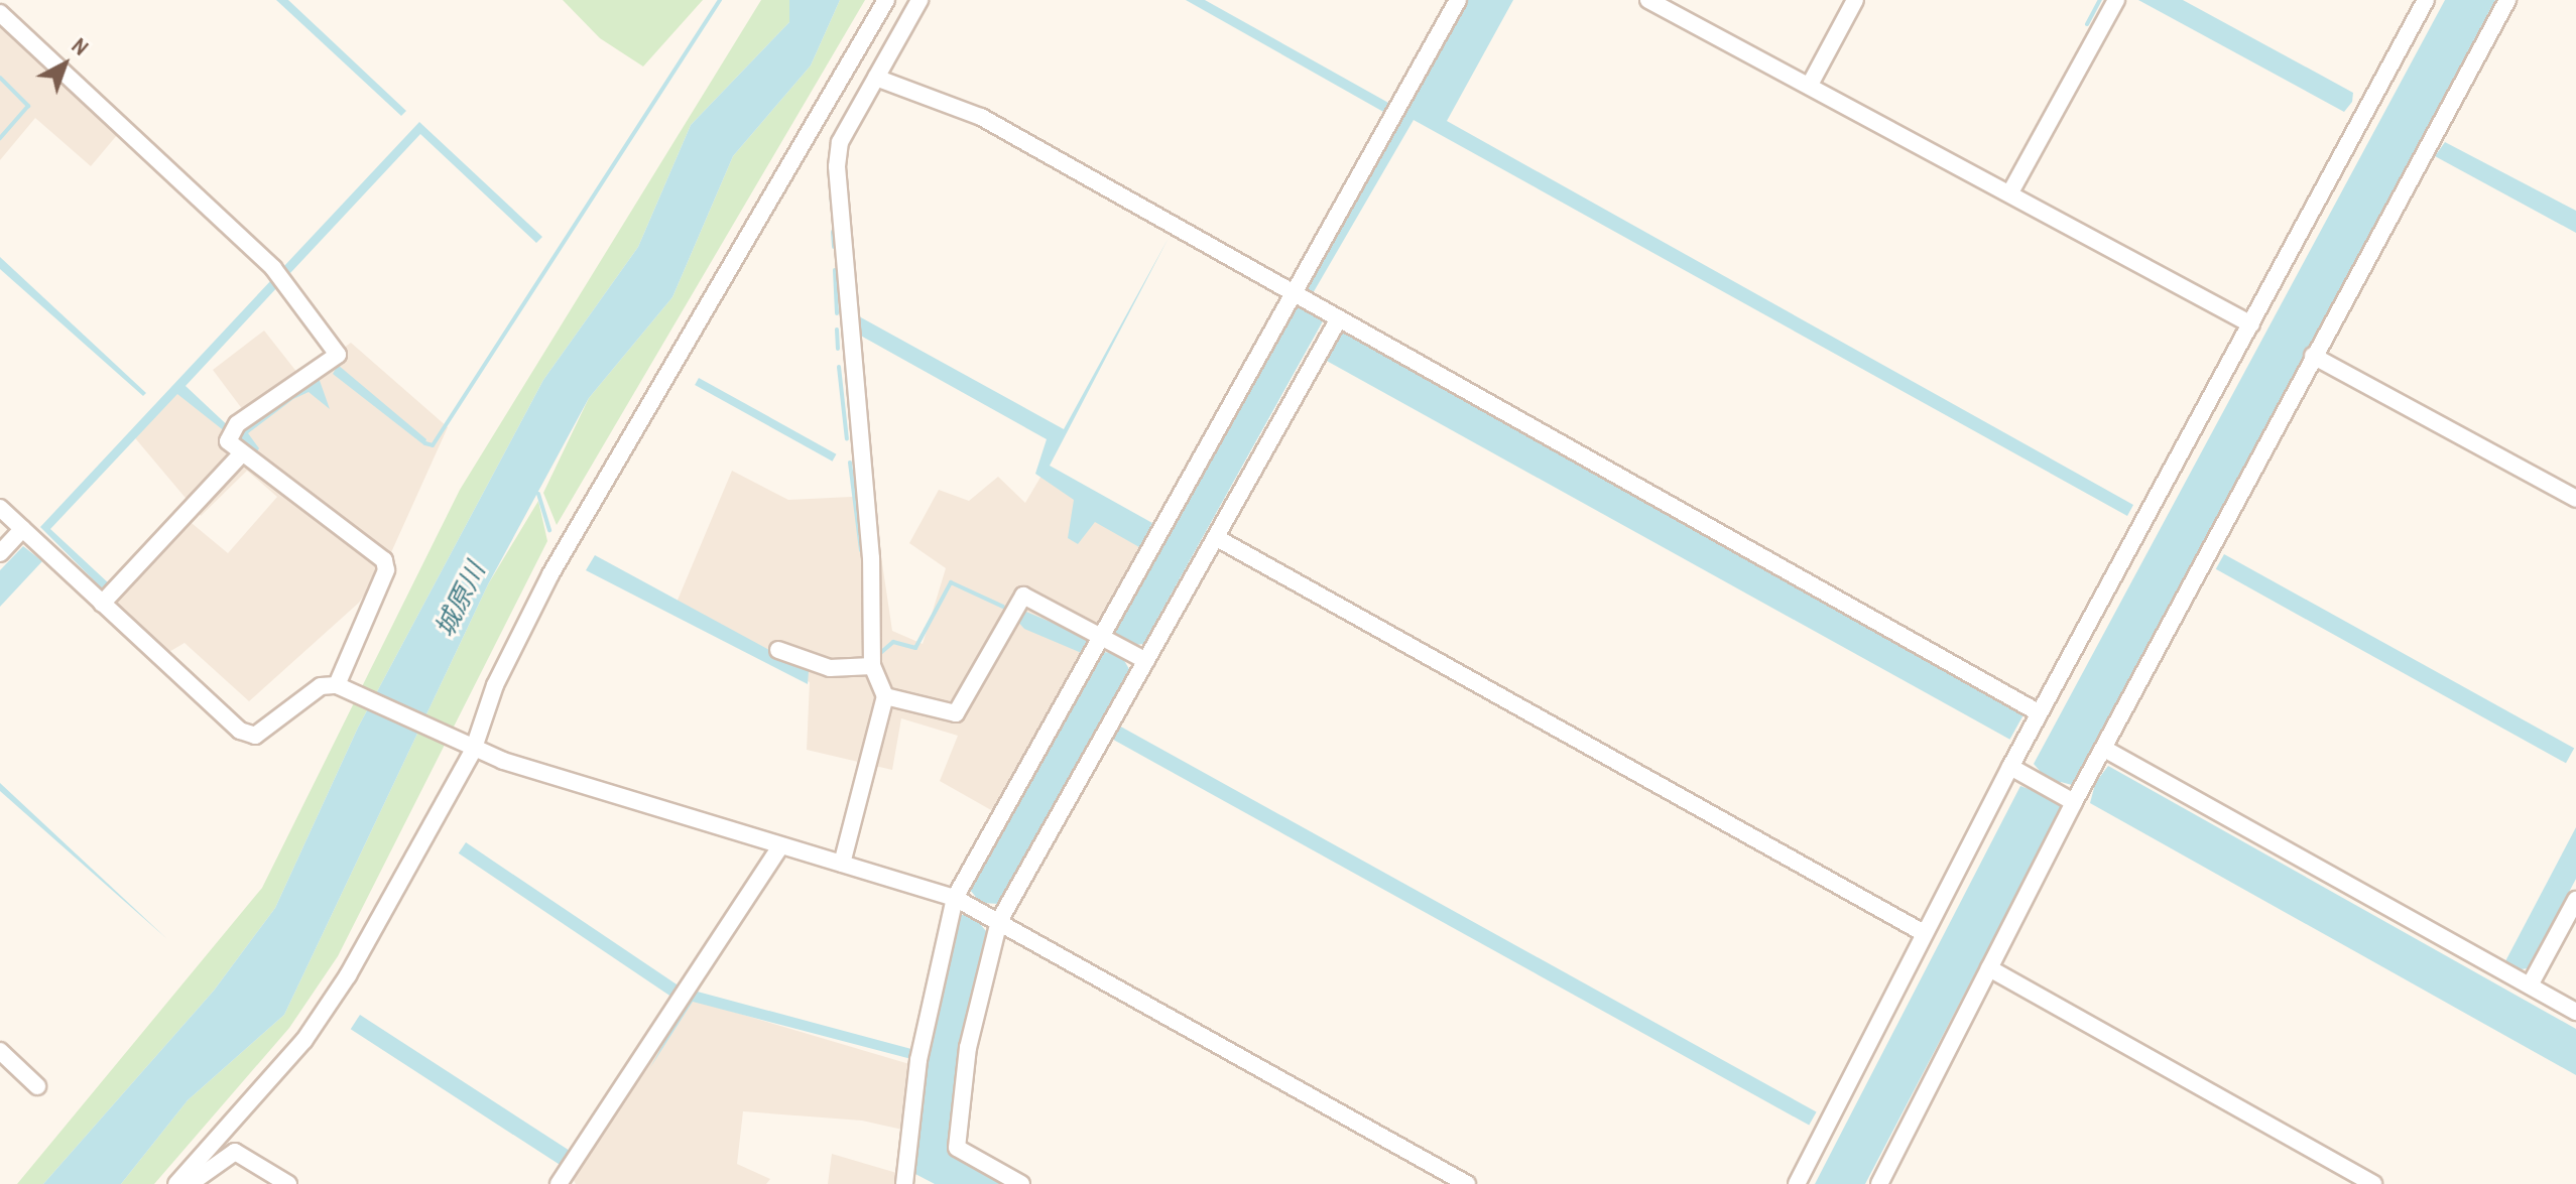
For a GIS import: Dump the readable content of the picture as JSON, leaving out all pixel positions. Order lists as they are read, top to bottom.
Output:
{
  "water": ["城原川"],
  "north": "top right"
}
